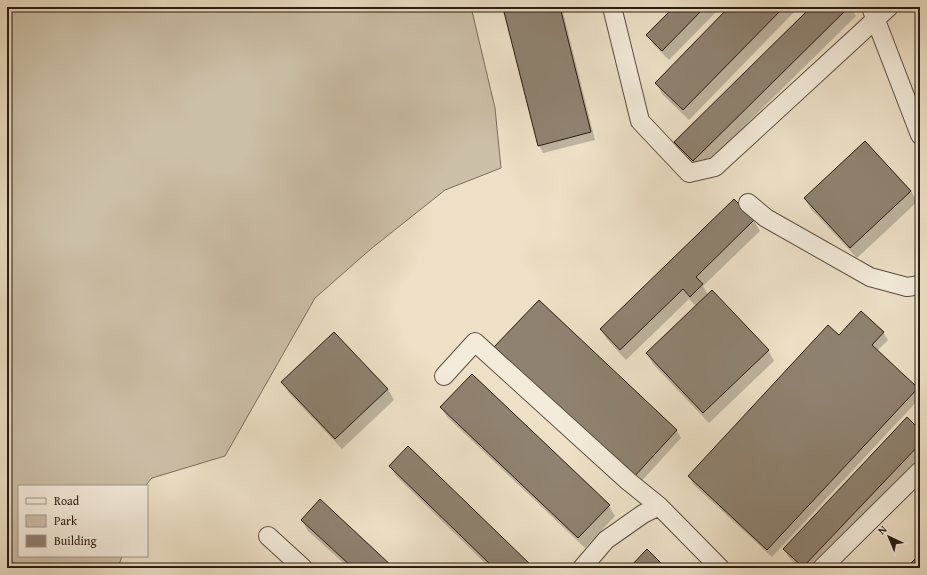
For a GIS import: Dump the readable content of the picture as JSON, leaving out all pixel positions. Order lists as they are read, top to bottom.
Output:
{
  "legend": ["Road", "Park", "Building"],
  "north": "top left"
}
